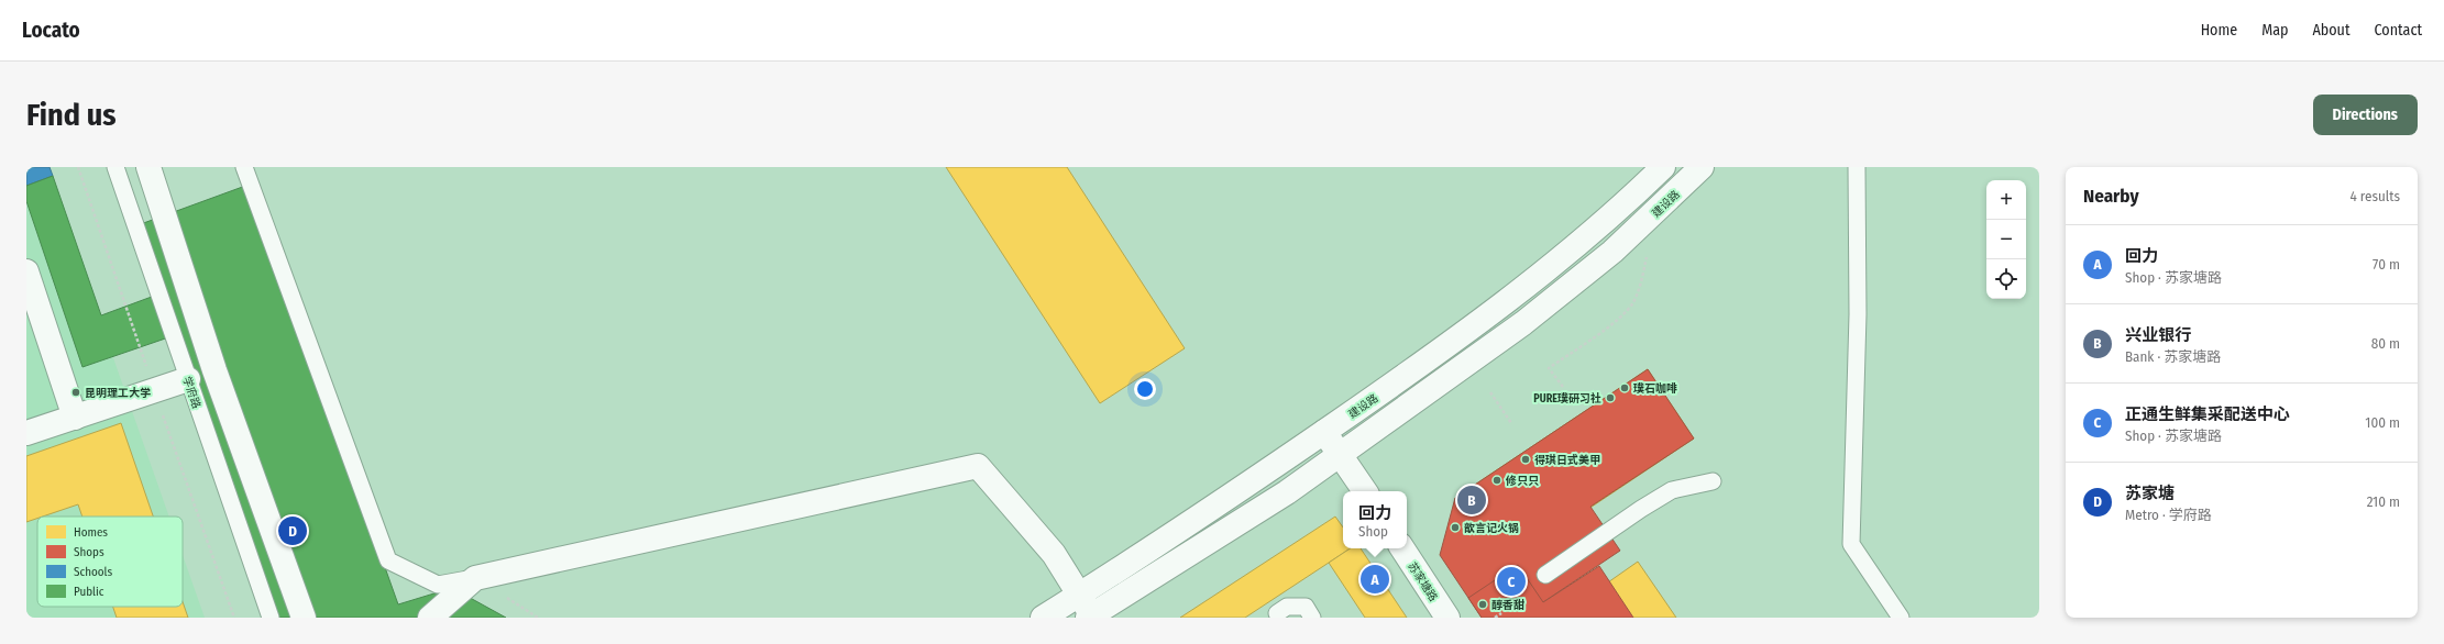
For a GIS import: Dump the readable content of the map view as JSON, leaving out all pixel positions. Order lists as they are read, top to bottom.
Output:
{
  "streets": {
    "street": ["建设路", "苏家塘路"],
    "lane": ["学府路"]
  },
  "places": [
    "璞石咖啡",
    "昆明理工大学",
    "PURE璞研习社",
    "得琪日式美甲",
    "修只只",
    "歆言记火锅",
    "醇香甜"
  ],
  "legend": [
    "Homes",
    "Shops",
    "Schools",
    "Public"
  ],
  "page": {
    "header": "Locato",
    "nav": [
      "Home",
      "Map",
      "About",
      "Contact"
    ],
    "buttons": "Directions",
    "title": "Find us",
    "heading": ["Nearby", "4 results"],
    "map_buttons": ["+", "−"],
    "list": [
      {
        "mark": "A",
        "name": "回力",
        "note": "Shop · 苏家塘路",
        "value": "70 m"
      },
      {
        "mark": "B",
        "name": "兴业银行",
        "note": "Bank · 苏家塘路",
        "value": "80 m"
      },
      {
        "mark": "C",
        "name": "正通生鲜集采配送中心",
        "note": "Shop · 苏家塘路",
        "value": "100 m"
      },
      {
        "mark": "D",
        "name": "苏家塘",
        "note": "Metro · 学府路",
        "value": "210 m"
      }
    ],
    "pins": [
      "B",
      "D",
      "A",
      "C"
    ],
    "popup": ["回力", "Shop"]
  }
}
